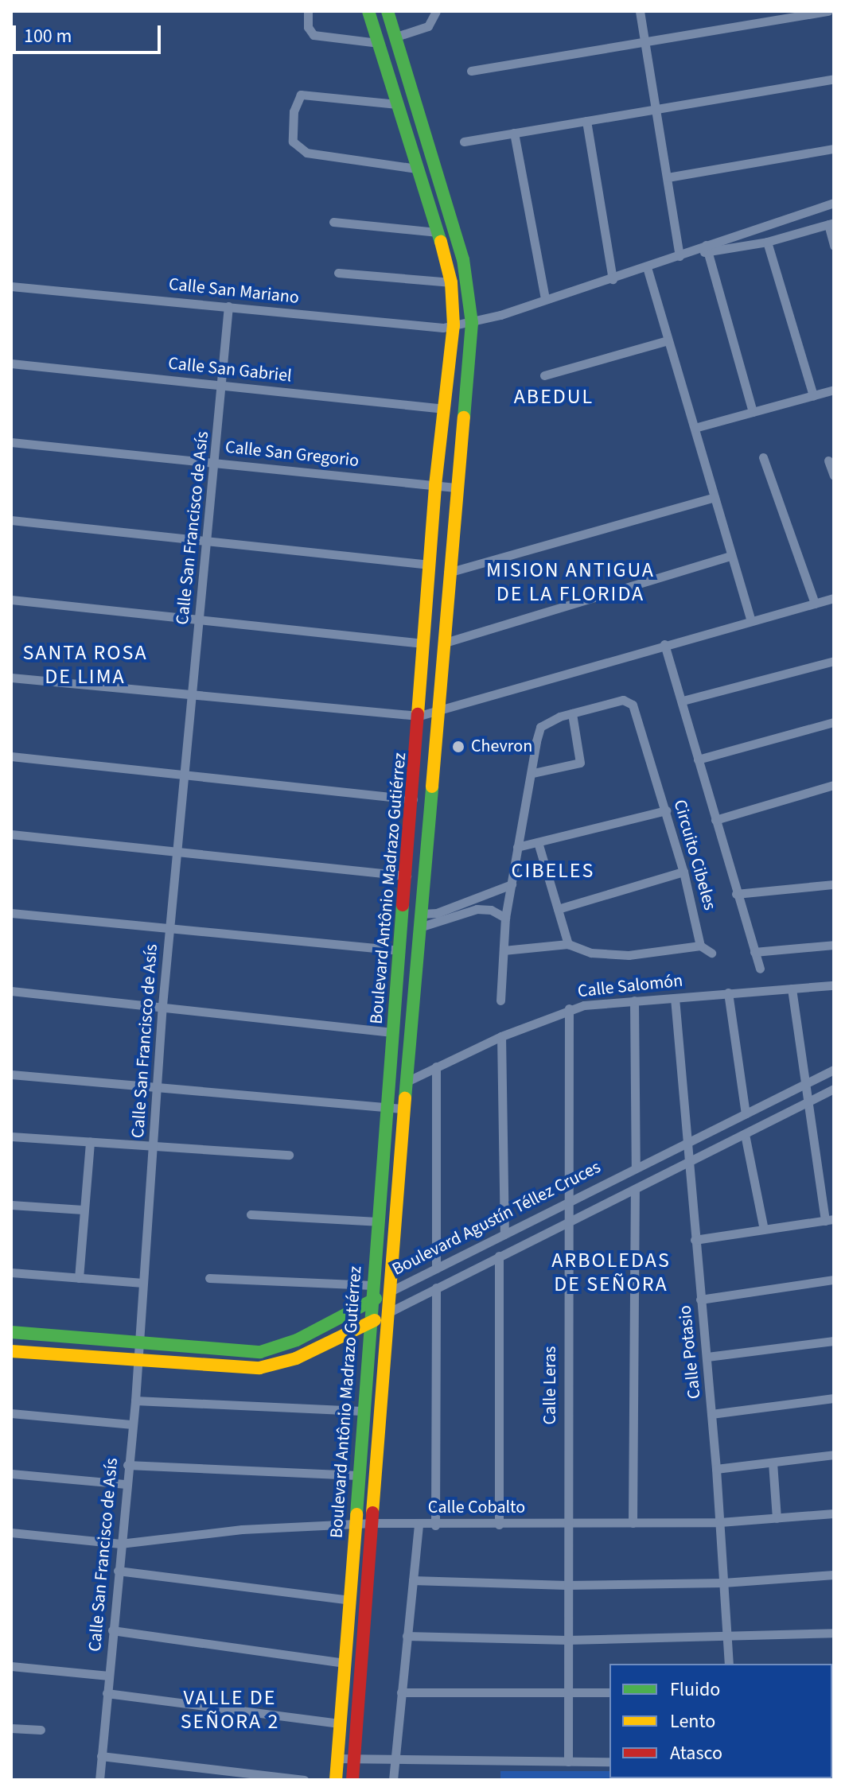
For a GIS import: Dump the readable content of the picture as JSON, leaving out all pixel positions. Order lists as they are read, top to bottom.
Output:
{
  "streets": {
    "street": [
      "Calle San Mariano",
      "Calle San Gabriel",
      "Calle San Gregorio",
      "Calle San Francisco de Asís",
      "Circuito Cibeles",
      "Boulevard Antônio Madrazo Gutiérrez",
      "Calle Salomón",
      "Boulevard Agustín Téllez Cruces",
      "Calle Potasio",
      "Calle Leras",
      "Calle Cobalto"
    ]
  },
  "crossings": [
    ["Calle San Mariano", "Calle San Francisco de Asís"],
    ["Calle San Mariano", "Boulevard Antônio Madrazo Gutiérrez"],
    ["Calle San Gabriel", "Calle San Francisco de Asís"],
    ["Calle San Gabriel", "Boulevard Antônio Madrazo Gutiérrez"],
    ["Calle San Gregorio", "Calle San Francisco de Asís"],
    ["Calle San Gregorio", "Boulevard Antônio Madrazo Gutiérrez"],
    ["Calle San Francisco de Asís", "Boulevard Agustín Téllez Cruces"],
    ["Calle San Francisco de Asís", "Calle Cobalto"],
    ["Boulevard Antônio Madrazo Gutiérrez", "Calle Salomón"],
    ["Boulevard Antônio Madrazo Gutiérrez", "Boulevard Agustín Téllez Cruces"],
    ["Boulevard Antônio Madrazo Gutiérrez", "Calle Cobalto"],
    ["Calle Salomón", "Calle Potasio"],
    ["Calle Salomón", "Calle Leras"],
    ["Boulevard Agustín Téllez Cruces", "Calle Potasio"],
    ["Boulevard Agustín Téllez Cruces", "Calle Leras"],
    ["Calle Potasio", "Calle Cobalto"],
    ["Calle Leras", "Calle Cobalto"]
  ],
  "districts": [
    "ABEDUL",
    "MISION ANTIGUA DE LA FLORIDA",
    "SANTA ROSA DE LIMA",
    "CIBELES",
    "ARBOLEDAS DE SEÑORA",
    "VALLE DE SEÑORA 2"
  ],
  "places": ["Chevron"],
  "legend": ["Fluido", "Lento", "Atasco"],
  "scale_bar": "100 m"
}
